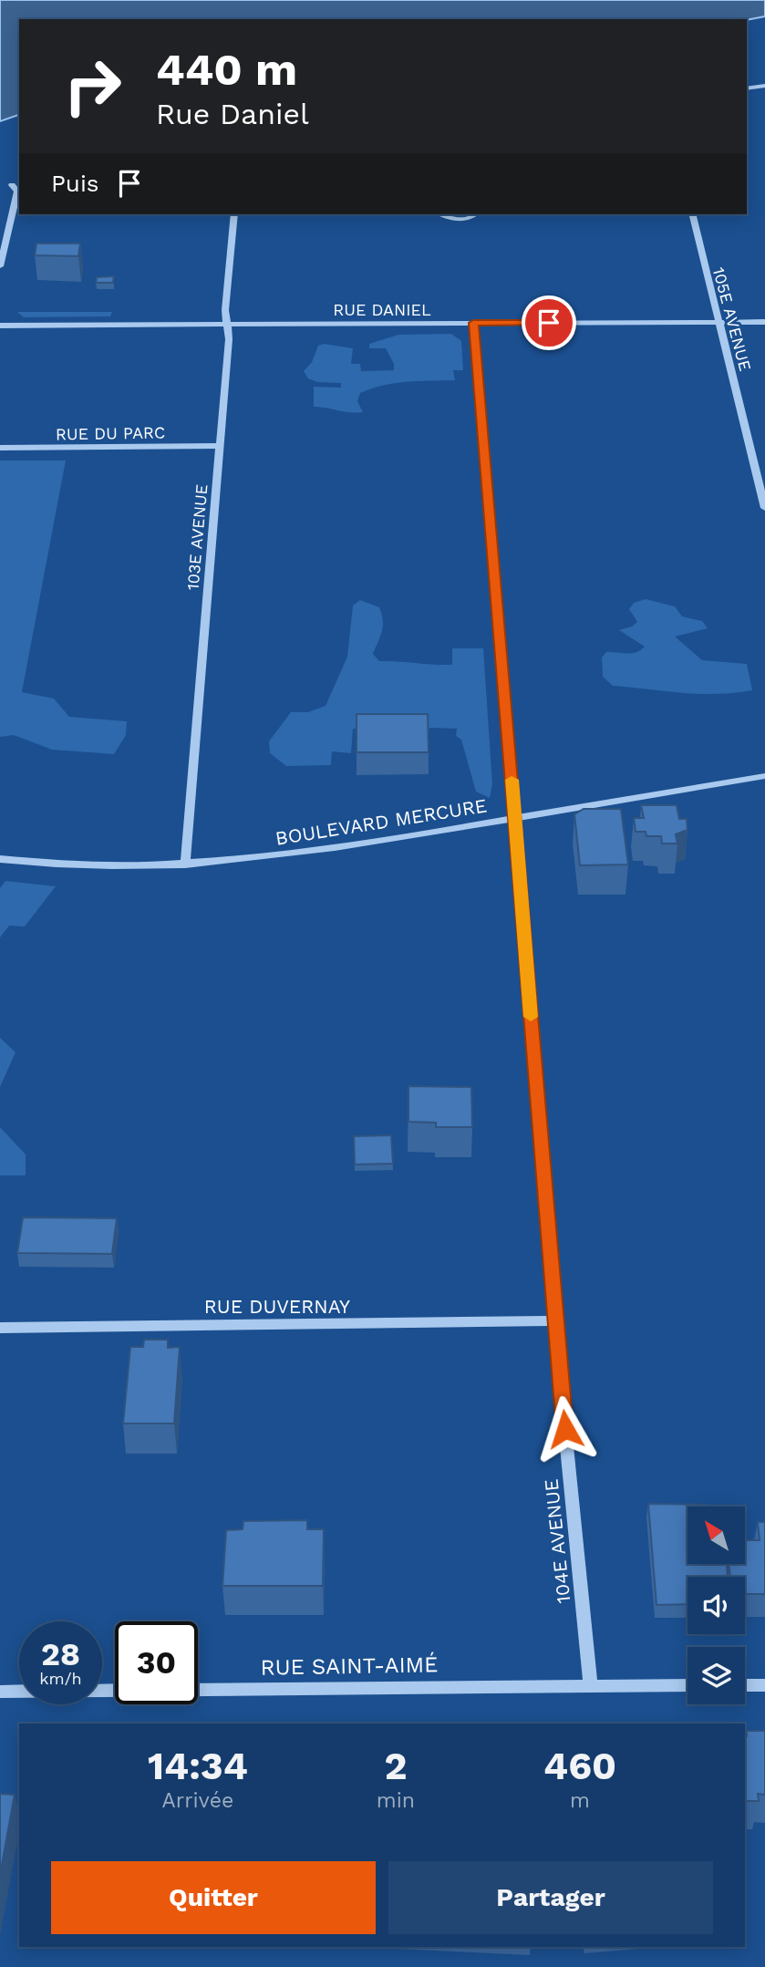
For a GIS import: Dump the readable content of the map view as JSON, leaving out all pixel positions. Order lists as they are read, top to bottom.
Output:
{
  "streets": {
    "street": [
      "RUE DANIEL",
      "105E AVENUE",
      "RUE DU PARC",
      "103E AVENUE",
      "BOULEVARD MERCURE",
      "RUE DUVERNAY",
      "104E AVENUE",
      "RUE SAINT-AIMÉ"
    ]
  },
  "crossings": [
    ["RUE DANIEL", "105E AVENUE"],
    ["RUE DANIEL", "103E AVENUE"],
    ["RUE DANIEL", "104E AVENUE"],
    ["RUE DU PARC", "103E AVENUE"],
    ["103E AVENUE", "BOULEVARD MERCURE"],
    ["BOULEVARD MERCURE", "104E AVENUE"],
    ["RUE DUVERNAY", "104E AVENUE"],
    ["104E AVENUE", "RUE SAINT-AIMÉ"]
  ],
  "north": "top left",
  "page": {
    "turn": ["440 m", "Rue Daniel"],
    "then": "Puis",
    "speed": "28 km/h",
    "limit": "30",
    "eta": [
      "14:34",
      "Arrivée",
      "2",
      "min",
      "460",
      "m"
    ],
    "buttons": ["Quitter", "Partager"]
  }
}
